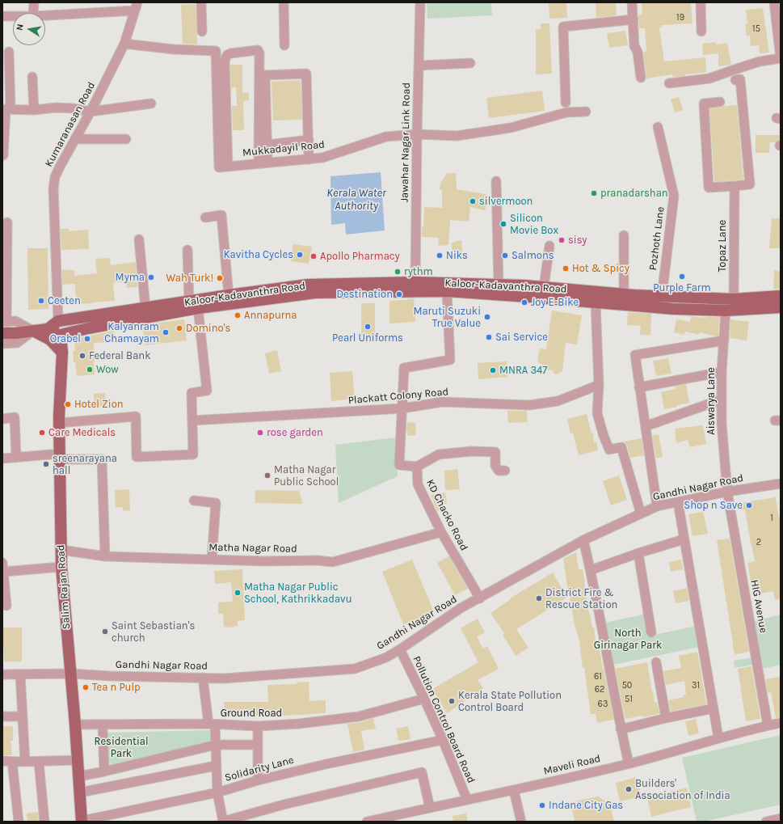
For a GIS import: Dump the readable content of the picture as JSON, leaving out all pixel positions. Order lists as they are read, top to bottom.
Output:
{
  "streets": {
    "main road": ["Kaloor-Kadavanthra Road", "Salim Rajan Road"],
    "street": [
      "Kumaranasan Road",
      "Jawahar Nagar Link Road",
      "Mukkadayil Road",
      "Pozhoth Lane",
      "Topaz Lane",
      "Plackatt Colony Road",
      "Aiswarya Lane",
      "Gandhi Nagar Road",
      "KD Chacko Road",
      "Matha Nagar Road",
      "HIG Avenue",
      "Ground Road",
      "Pollution Control Board Road",
      "Maveli Road",
      "Solidarity Lane"
    ]
  },
  "crossings": [
    ["Kumaranasan Road", "Kaloor-Kadavanthra Road"],
    ["Jawahar Nagar Link Road", "Mukkadayil Road"],
    ["Jawahar Nagar Link Road", "Kaloor-Kadavanthra Road"],
    ["Pozhoth Lane", "Kaloor-Kadavanthra Road"],
    ["Topaz Lane", "Kaloor-Kadavanthra Road"],
    ["Kaloor-Kadavanthra Road", "Aiswarya Lane"],
    ["Kaloor-Kadavanthra Road", "Salim Rajan Road"],
    ["Aiswarya Lane", "Gandhi Nagar Road"],
    ["Aiswarya Lane", "HIG Avenue"],
    ["Gandhi Nagar Road", "KD Chacko Road"],
    ["Gandhi Nagar Road", "Salim Rajan Road"],
    ["Gandhi Nagar Road", "HIG Avenue"],
    ["Gandhi Nagar Road", "Pollution Control Board Road"],
    ["KD Chacko Road", "Matha Nagar Road"],
    ["Matha Nagar Road", "Salim Rajan Road"],
    ["Salim Rajan Road", "Ground Road"],
    ["Salim Rajan Road", "Solidarity Lane"],
    ["HIG Avenue", "Maveli Road"],
    ["Ground Road", "Pollution Control Board Road"],
    ["Pollution Control Board Road", "Maveli Road"],
    ["Pollution Control Board Road", "Solidarity Lane"]
  ],
  "water": ["Kerala Water Authority"],
  "parks": ["North Girinagar Park", "Residential Park"],
  "places": [
    "pranadarshan",
    "silvermoon",
    "Silicon Movie Box",
    "sisy",
    "Kavitha Cycles",
    "Niks",
    "Salmons",
    "Apollo Pharmacy",
    "Hot & Spicy",
    "rythm",
    "Purple Farm",
    "Myma",
    "Wah Turk!",
    "Destination",
    "Ceeten",
    "Joy E-Bike",
    "Annapurna",
    "Maruti Suzuki True Value",
    "Pearl Uniforms",
    "Domino's",
    "Kalyanram Chamayam",
    "Sai Service",
    "Orabel",
    "Federal Bank",
    "Wow",
    "MNRA 347",
    "Hotel Zion",
    "Care Medicals",
    "rose garden",
    "sreenarayana hall",
    "Matha Nagar Public School",
    "Shop n Save",
    "Matha Nagar Public School, Kathrikkadavu",
    "District Fire & Rescue Station",
    "Saint Sebastian's church",
    "Tea n Pulp",
    "Kerala State Pollution Control Board",
    "Builders' Association of India",
    "Indane City Gas"
  ],
  "house_numbers": [
    "19",
    "15",
    "1",
    "2",
    "61",
    "50",
    "31",
    "62",
    "51",
    "63"
  ],
  "north": "left"
}
